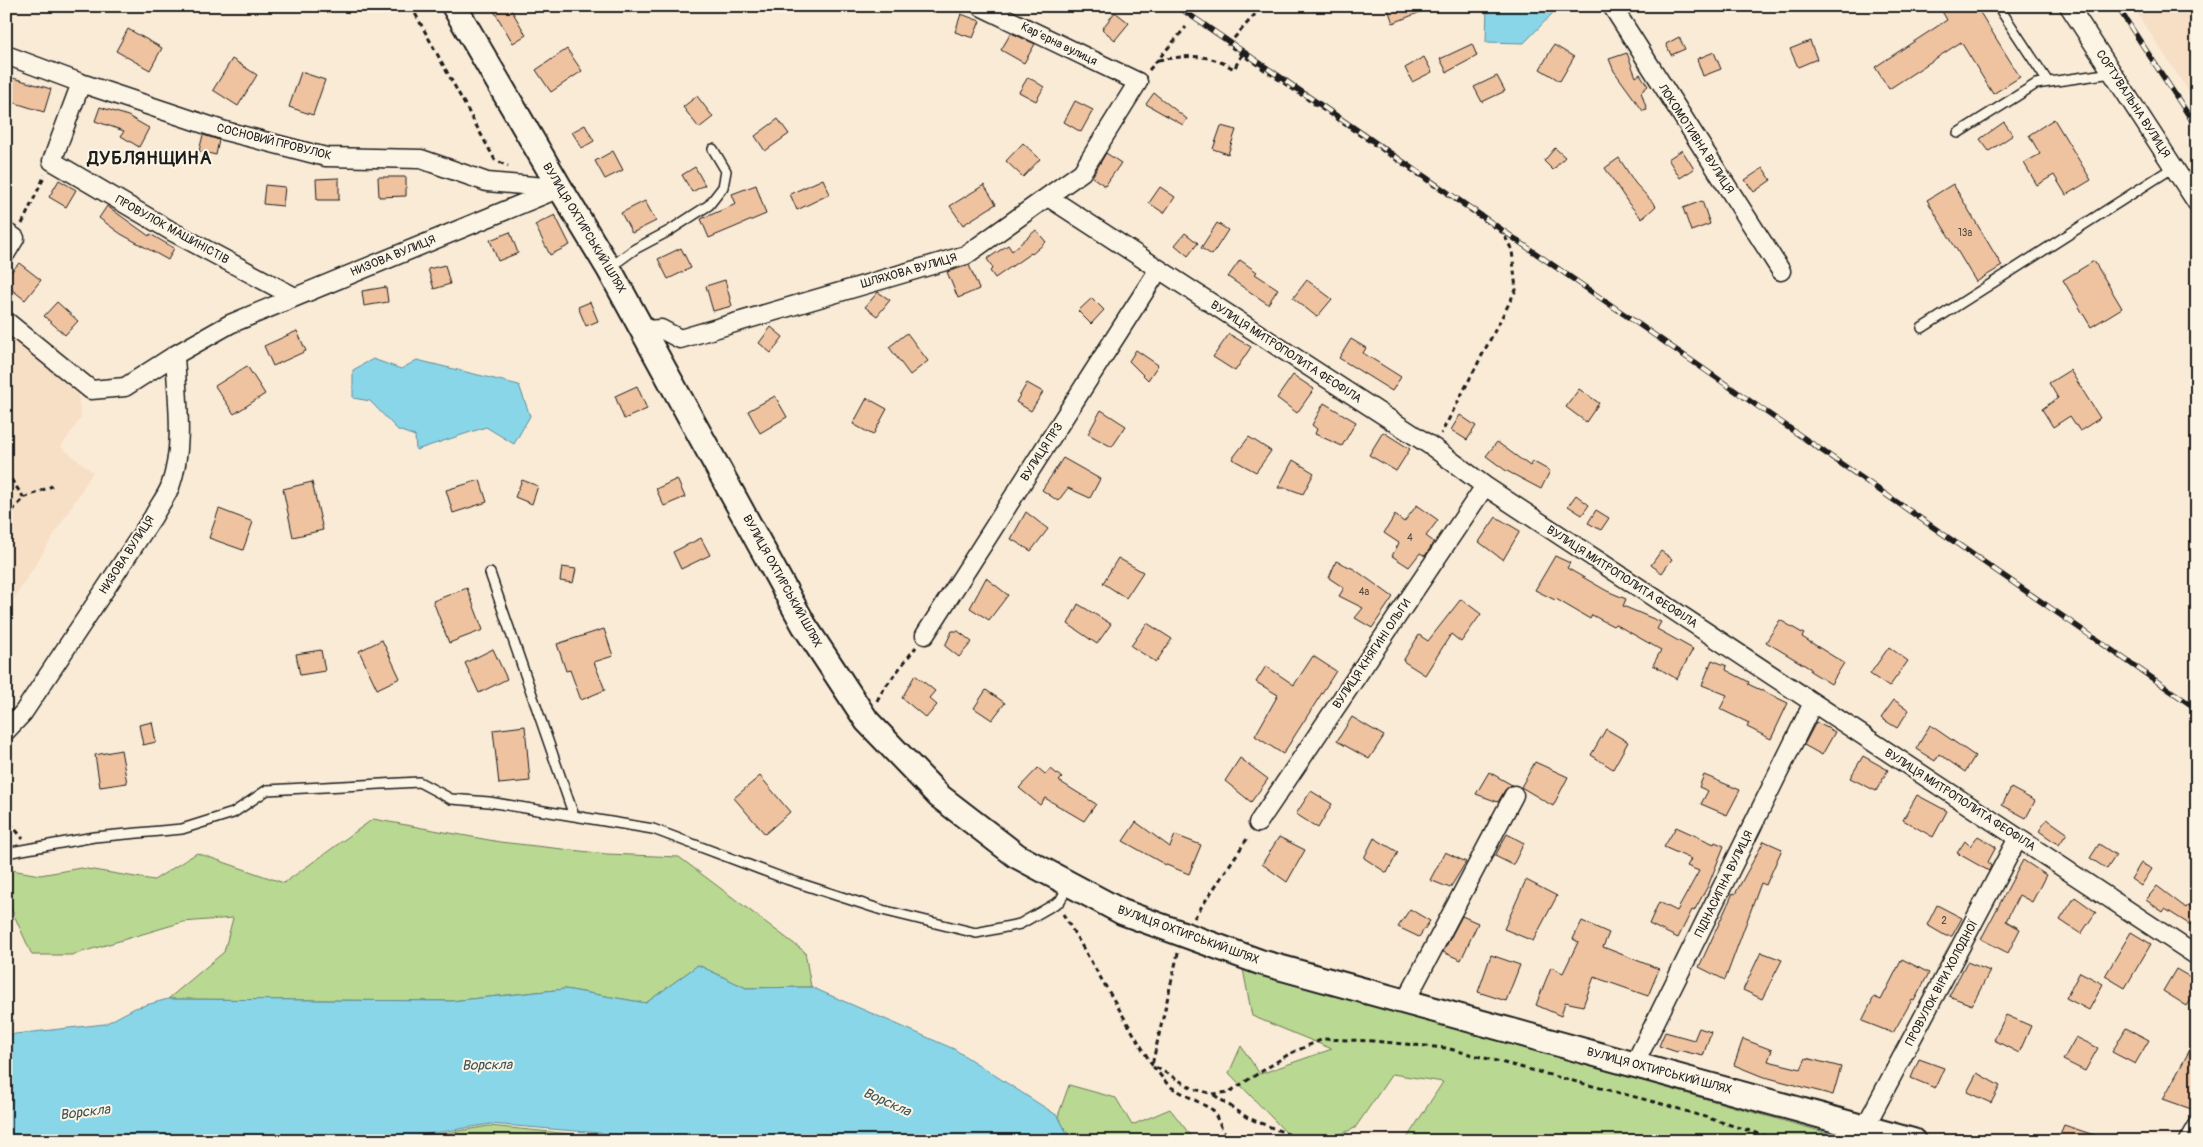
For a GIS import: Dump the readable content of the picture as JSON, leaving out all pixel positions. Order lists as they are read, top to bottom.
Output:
{
  "streets": {
    "main road": ["ВУЛИЦЯ ОХТИРСЬКИЙ ШЛЯХ"],
    "street": [
      "Карʼєрна вулиця",
      "СОРТУВАЛЬНА ВУЛИЦЯ",
      "ЛОКОМОТИВНА ВУЛИЦЯ",
      "СОСНОВИЙ ПРОВУЛОК",
      "ПРОВУЛОК МАШИНІСТІВ",
      "НИЗОВА ВУЛИЦЯ",
      "ШЛЯХОВА ВУЛИЦЯ",
      "ВУЛИЦЯ МИТРОПОЛИТА ФЕОФІЛА",
      "ВУЛИЦЯ ПРЗ",
      "ВУЛИЦЯ КНЯГИНІ ОЛЬГИ",
      "ПІДНАСИПНА ВУЛИЦЯ",
      "ПРОВУЛОК ВІРИ ХОЛОДНОЇ"
    ]
  },
  "crossings": [
    ["Карʼєрна вулиця", "ШЛЯХОВА ВУЛИЦЯ"],
    ["СОСНОВИЙ ПРОВУЛОК", "ВУЛИЦЯ ОХТИРСЬКИЙ ШЛЯХ"],
    ["СОСНОВИЙ ПРОВУЛОК", "НИЗОВА ВУЛИЦЯ"],
    ["ВУЛИЦЯ ОХТИРСЬКИЙ ШЛЯХ", "НИЗОВА ВУЛИЦЯ"],
    ["ВУЛИЦЯ ОХТИРСЬКИЙ ШЛЯХ", "ШЛЯХОВА ВУЛИЦЯ"],
    ["ВУЛИЦЯ ОХТИРСЬКИЙ ШЛЯХ", "ПІДНАСИПНА ВУЛИЦЯ"],
    ["ВУЛИЦЯ ОХТИРСЬКИЙ ШЛЯХ", "ПРОВУЛОК ВІРИ ХОЛОДНОЇ"],
    ["ПРОВУЛОК МАШИНІСТІВ", "НИЗОВА ВУЛИЦЯ"],
    ["ШЛЯХОВА ВУЛИЦЯ", "ВУЛИЦЯ МИТРОПОЛИТА ФЕОФІЛА"],
    ["ВУЛИЦЯ МИТРОПОЛИТА ФЕОФІЛА", "ВУЛИЦЯ ПРЗ"],
    ["ВУЛИЦЯ МИТРОПОЛИТА ФЕОФІЛА", "ВУЛИЦЯ КНЯГИНІ ОЛЬГИ"],
    ["ВУЛИЦЯ МИТРОПОЛИТА ФЕОФІЛА", "ПІДНАСИПНА ВУЛИЦЯ"],
    ["ВУЛИЦЯ МИТРОПОЛИТА ФЕОФІЛА", "ПРОВУЛОК ВІРИ ХОЛОДНОЇ"]
  ],
  "districts": ["ДУБЛЯНЩИНА"],
  "water": ["Ворскла"],
  "house_numbers": [
    "13а",
    "4",
    "4а",
    "2"
  ]
}
